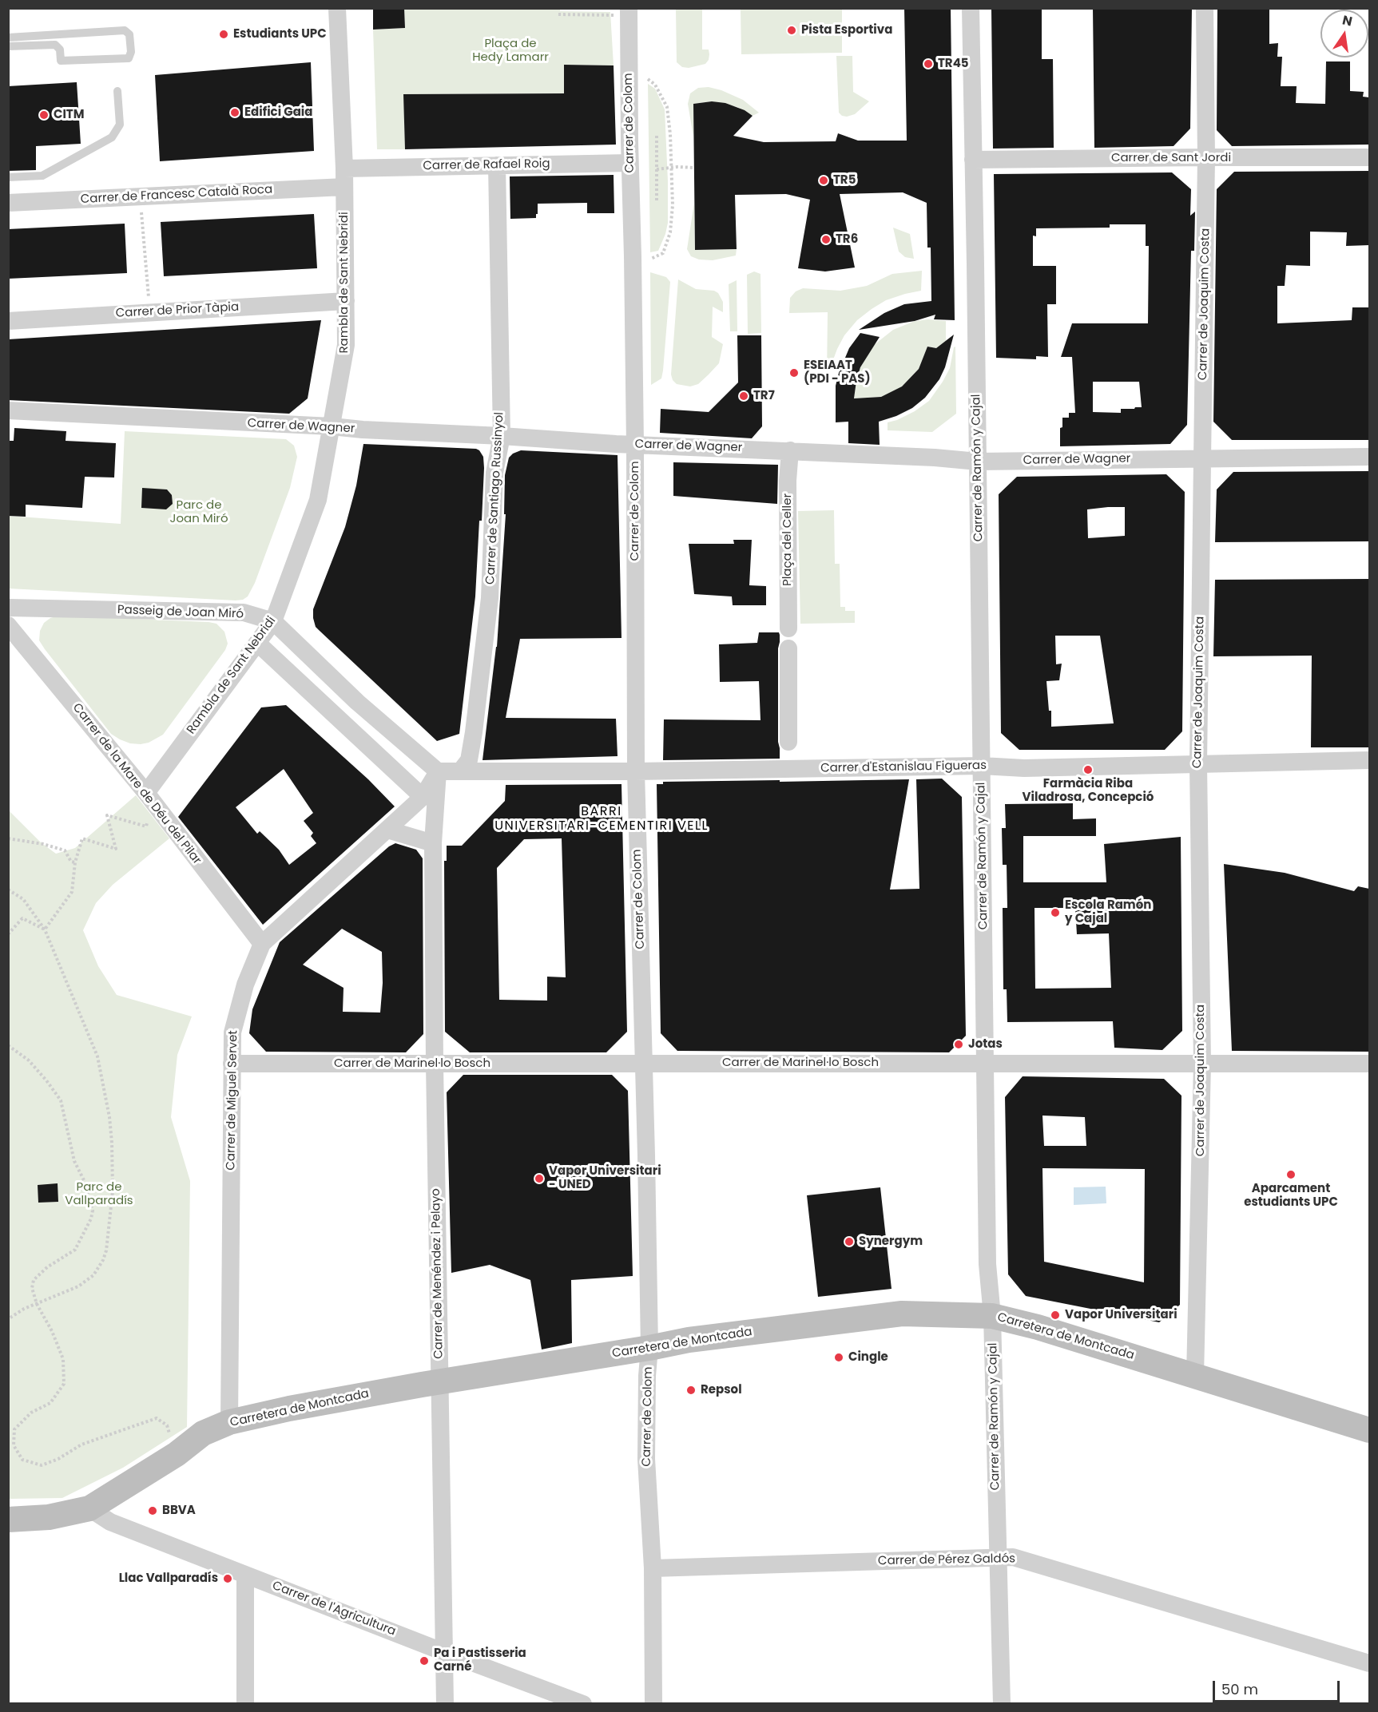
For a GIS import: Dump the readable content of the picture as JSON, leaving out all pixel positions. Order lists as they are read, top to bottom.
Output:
{
  "streets": {
    "street": [
      "Carrer de Colom",
      "Carrer de Sant Jordi",
      "Carrer de Rafael Roig",
      "Carrer de Francesc Català Roca",
      "Rambla de Sant Nebridi",
      "Carrer de Joaquim Costa",
      "Carrer de Prior Tàpia",
      "Carrer de Wagner",
      "Carrer de Ramón y Cajal",
      "Carrer de Santiago Russinyol",
      "Plaça del Celler",
      "Passeig de Joan Miró",
      "Carrer d'Estanislau Figueras",
      "Carrer de la Mare de Déu del Pilar",
      "Carrer de Marinel·lo Bosch",
      "Carrer de Miguel Servet",
      "Carrer de Menéndez i Pelayo",
      "Carretera de Montcada",
      "Carrer de Pérez Galdós",
      "Carrer de l'Agricultura"
    ]
  },
  "crossings": [
    ["Carrer de Colom", "Carrer de Rafael Roig"],
    ["Carrer de Colom", "Carrer de Wagner"],
    ["Carrer de Colom", "Carrer d'Estanislau Figueras"],
    ["Carrer de Colom", "Carrer de Marinel·lo Bosch"],
    ["Carrer de Colom", "Carretera de Montcada"],
    ["Carrer de Colom", "Carrer de Pérez Galdós"],
    ["Carrer de Sant Jordi", "Carrer de Joaquim Costa"],
    ["Carrer de Sant Jordi", "Carrer de Ramón y Cajal"],
    ["Carrer de Rafael Roig", "Rambla de Sant Nebridi"],
    ["Carrer de Rafael Roig", "Carrer de Santiago Russinyol"],
    ["Carrer de Francesc Català Roca", "Rambla de Sant Nebridi"],
    ["Rambla de Sant Nebridi", "Carrer de Prior Tàpia"],
    ["Rambla de Sant Nebridi", "Carrer de Wagner"],
    ["Rambla de Sant Nebridi", "Passeig de Joan Miró"],
    ["Rambla de Sant Nebridi", "Carrer de la Mare de Déu del Pilar"],
    ["Carrer de Joaquim Costa", "Carrer de Wagner"],
    ["Carrer de Joaquim Costa", "Carrer d'Estanislau Figueras"],
    ["Carrer de Joaquim Costa", "Carrer de Marinel·lo Bosch"],
    ["Carrer de Joaquim Costa", "Carretera de Montcada"],
    ["Carrer de Wagner", "Carrer de Ramón y Cajal"],
    ["Carrer de Wagner", "Carrer de Santiago Russinyol"],
    ["Carrer de Wagner", "Plaça del Celler"],
    ["Carrer de Ramón y Cajal", "Carrer d'Estanislau Figueras"],
    ["Carrer de Ramón y Cajal", "Carrer de Marinel·lo Bosch"],
    ["Carrer de Ramón y Cajal", "Carretera de Montcada"],
    ["Carrer de Ramón y Cajal", "Carrer de Pérez Galdós"],
    ["Carrer de Santiago Russinyol", "Carrer d'Estanislau Figueras"],
    ["Passeig de Joan Miró", "Carrer d'Estanislau Figueras"],
    ["Passeig de Joan Miró", "Carrer de Miguel Servet"],
    ["Passeig de Joan Miró", "Carrer de Menéndez i Pelayo"],
    ["Carrer d'Estanislau Figueras", "Carrer de Miguel Servet"],
    ["Carrer d'Estanislau Figueras", "Carrer de Menéndez i Pelayo"],
    ["Carrer de la Mare de Déu del Pilar", "Carrer de Miguel Servet"],
    ["Carrer de Marinel·lo Bosch", "Carrer de Miguel Servet"],
    ["Carrer de Marinel·lo Bosch", "Carrer de Menéndez i Pelayo"],
    ["Carrer de Miguel Servet", "Carrer de Menéndez i Pelayo"],
    ["Carrer de Miguel Servet", "Carretera de Montcada"],
    ["Carrer de Menéndez i Pelayo", "Carretera de Montcada"],
    ["Carrer de Menéndez i Pelayo", "Carrer de l'Agricultura"],
    ["Carretera de Montcada", "Carrer de l'Agricultura"]
  ],
  "districts": ["BARRI UNIVERSITARI-CEMENTIRI VELL"],
  "parks": ["Plaça de Hedy Lamarr", "Parc de Joan Miró", "Parc de Vallparadís"],
  "places": [
    "Pista Esportiva",
    "Estudiants UPC",
    "TR45",
    "Edifici Gaia",
    "CITM",
    "TR5",
    "TR6",
    "ESEIAAT (PDI - PAS)",
    "TR7",
    "Farmàcia Riba Viladrosa, Concepció",
    "Escola Ramón y Cajal",
    "Jotas",
    "Aparcament estudiants UPC",
    "Vapor Universitari - UNED",
    "Synergym",
    "Vapor Universitari",
    "Cingle",
    "Repsol",
    "BBVA",
    "Llac Vallparadís",
    "Pa i Pastisseria Carné"
  ],
  "scale_bar": "50 m",
  "north": "top"
}
